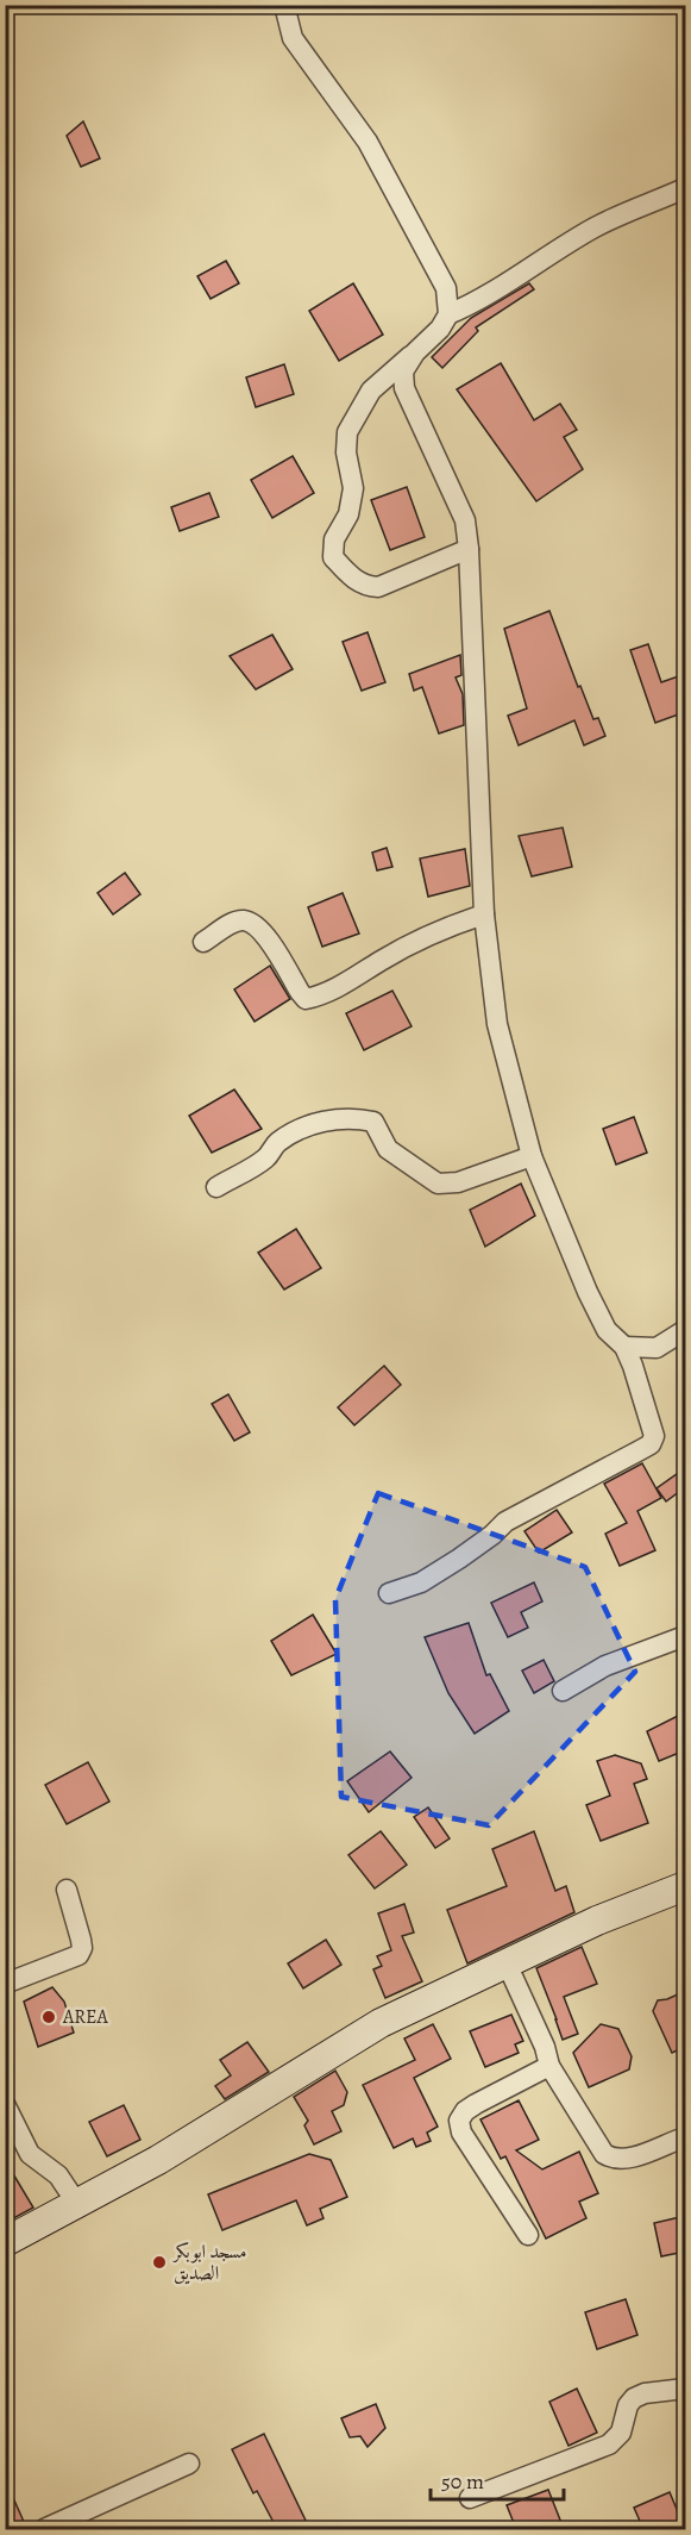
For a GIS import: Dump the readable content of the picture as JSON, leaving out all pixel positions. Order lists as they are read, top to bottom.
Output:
{
  "places": ["AREA", "مسجد ابوبكر الصديق"],
  "scale_bar": "50 m"
}
